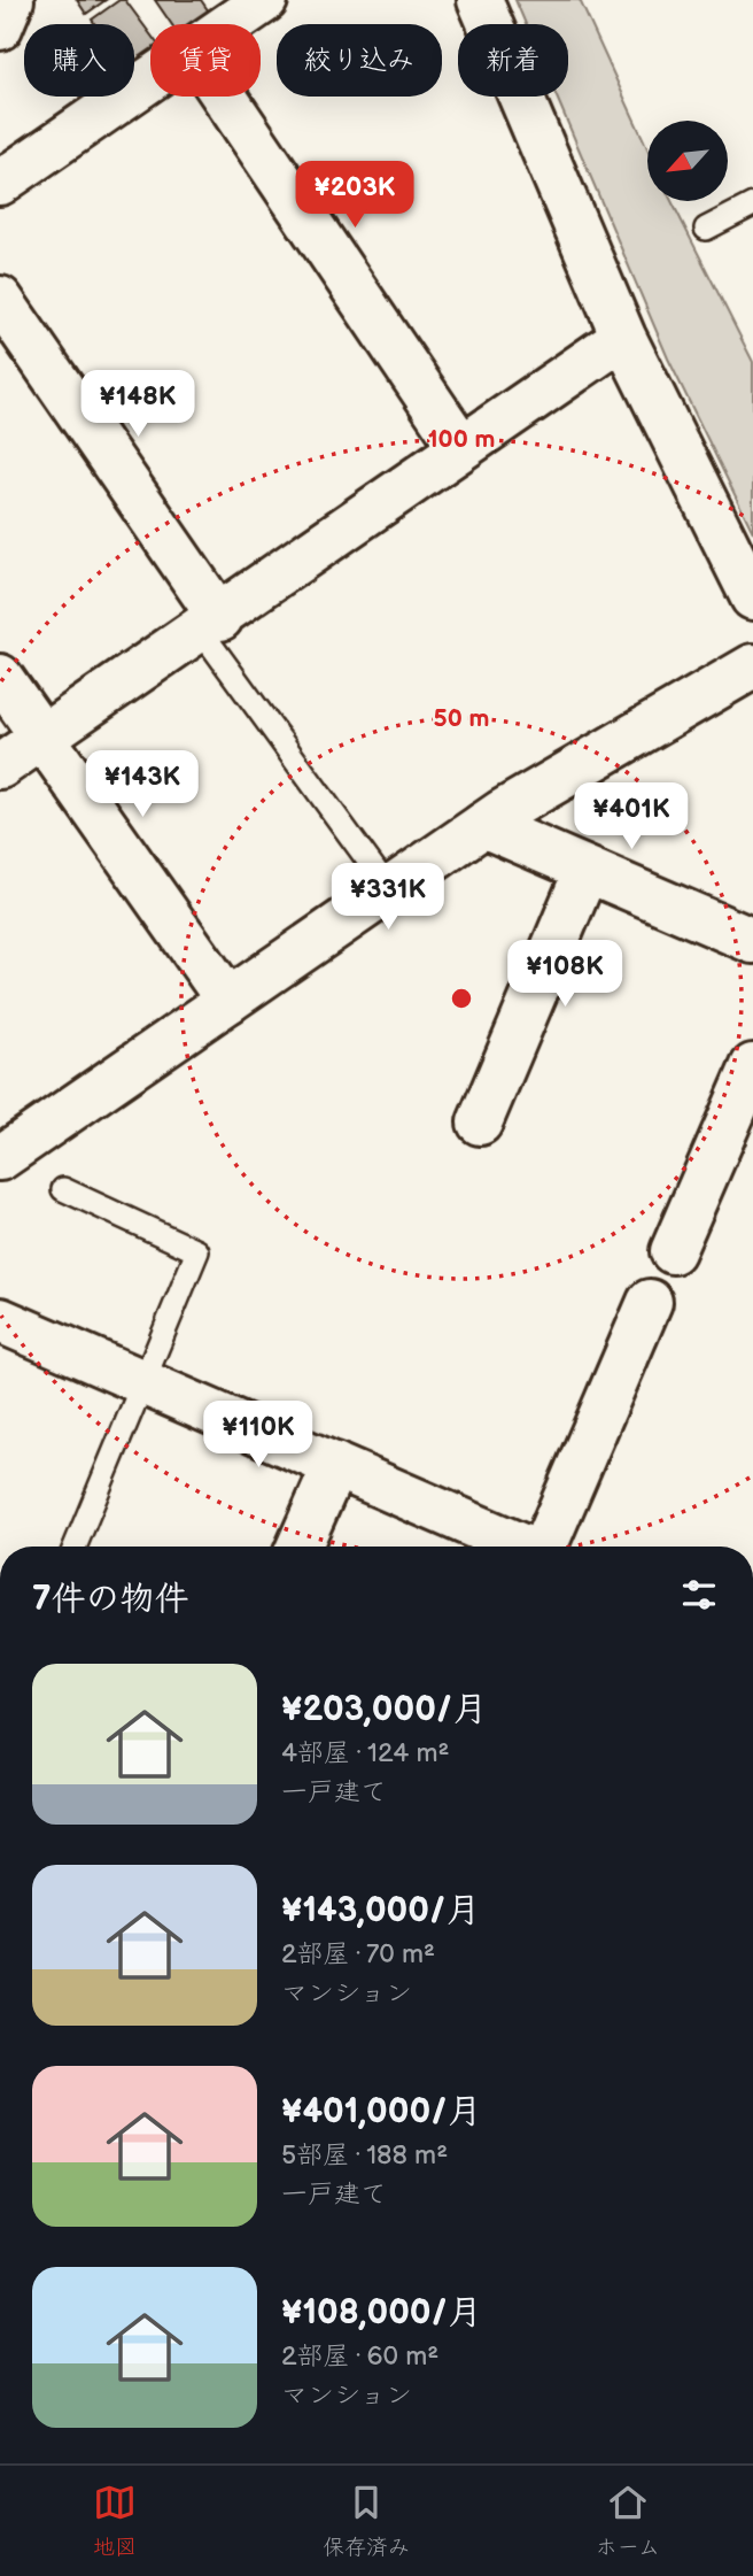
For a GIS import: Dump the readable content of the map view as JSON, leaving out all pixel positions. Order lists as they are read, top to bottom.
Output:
{
  "north": "bottom left",
  "page": {
    "chip": [
      "購入",
      "賃貸",
      "絞り込み",
      "新着"
    ],
    "price": [
      "¥203K",
      "¥148K",
      "¥143K",
      "¥401K",
      "¥331K",
      "¥108K",
      "¥110K"
    ],
    "heading": "7件の物件",
    "list": [
      {
        "name": "¥203,000/月",
        "note": "4部屋 · 124 m² · 一戸建て"
      },
      {
        "name": "¥143,000/月",
        "note": "2部屋 · 70 m² · マンション"
      },
      {
        "name": "¥401,000/月",
        "note": "5部屋 · 188 m² · 一戸建て"
      },
      {
        "name": "¥108,000/月",
        "note": "2部屋 · 60 m² · マンション"
      }
    ],
    "tabs": ["地図", "保存済み", "ホーム"]
  },
  "rings": ["100 m", "50 m"]
}
